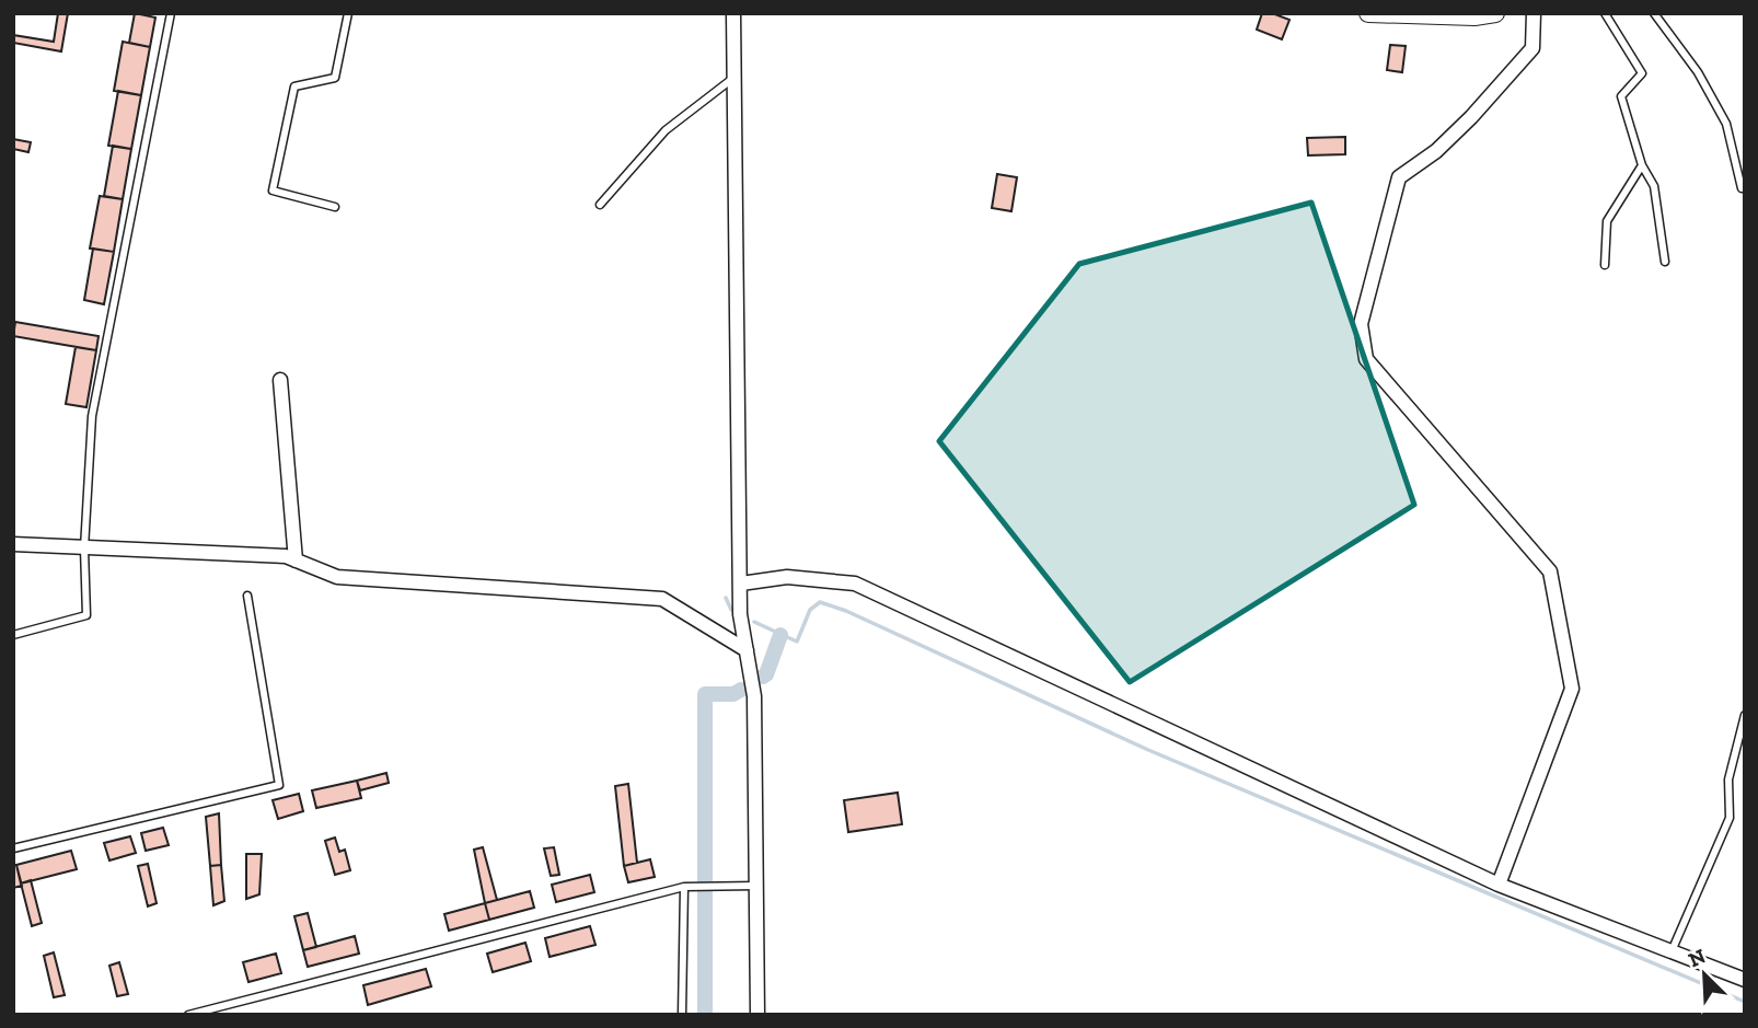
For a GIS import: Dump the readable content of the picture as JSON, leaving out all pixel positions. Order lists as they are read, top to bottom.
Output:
{
  "north": "top left"
}
